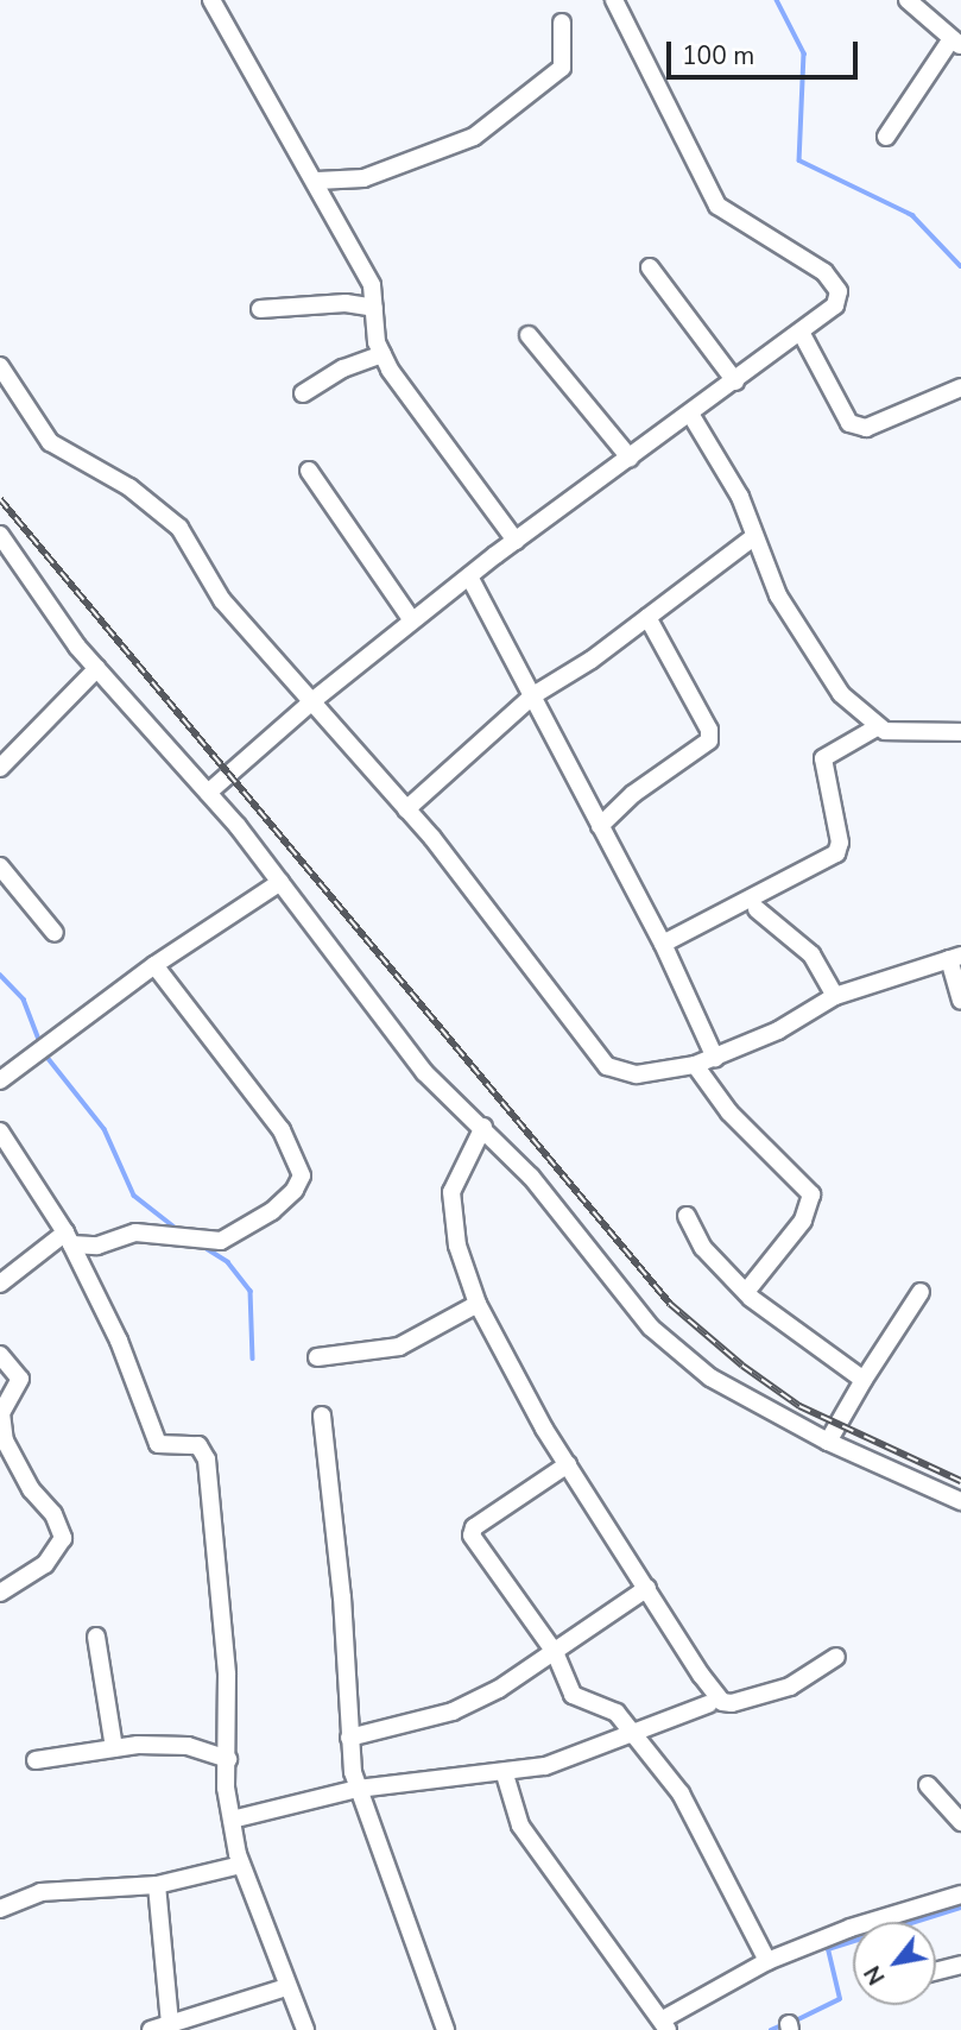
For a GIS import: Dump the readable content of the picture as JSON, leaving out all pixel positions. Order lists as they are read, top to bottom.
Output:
{
  "scale_bar": "100 m",
  "north": "bottom left"
}
